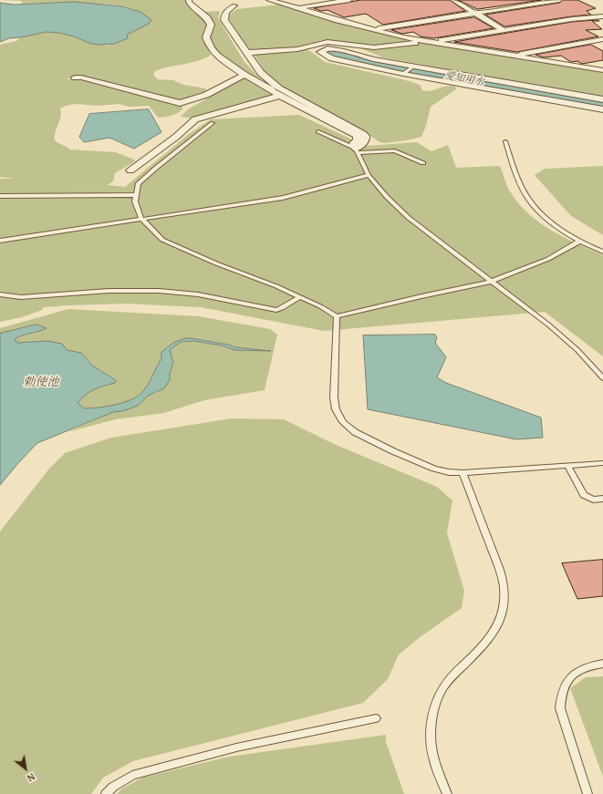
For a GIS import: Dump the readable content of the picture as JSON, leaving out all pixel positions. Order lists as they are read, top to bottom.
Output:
{
  "water": ["愛知用水", "勅使池"],
  "north": "bottom right"
}
